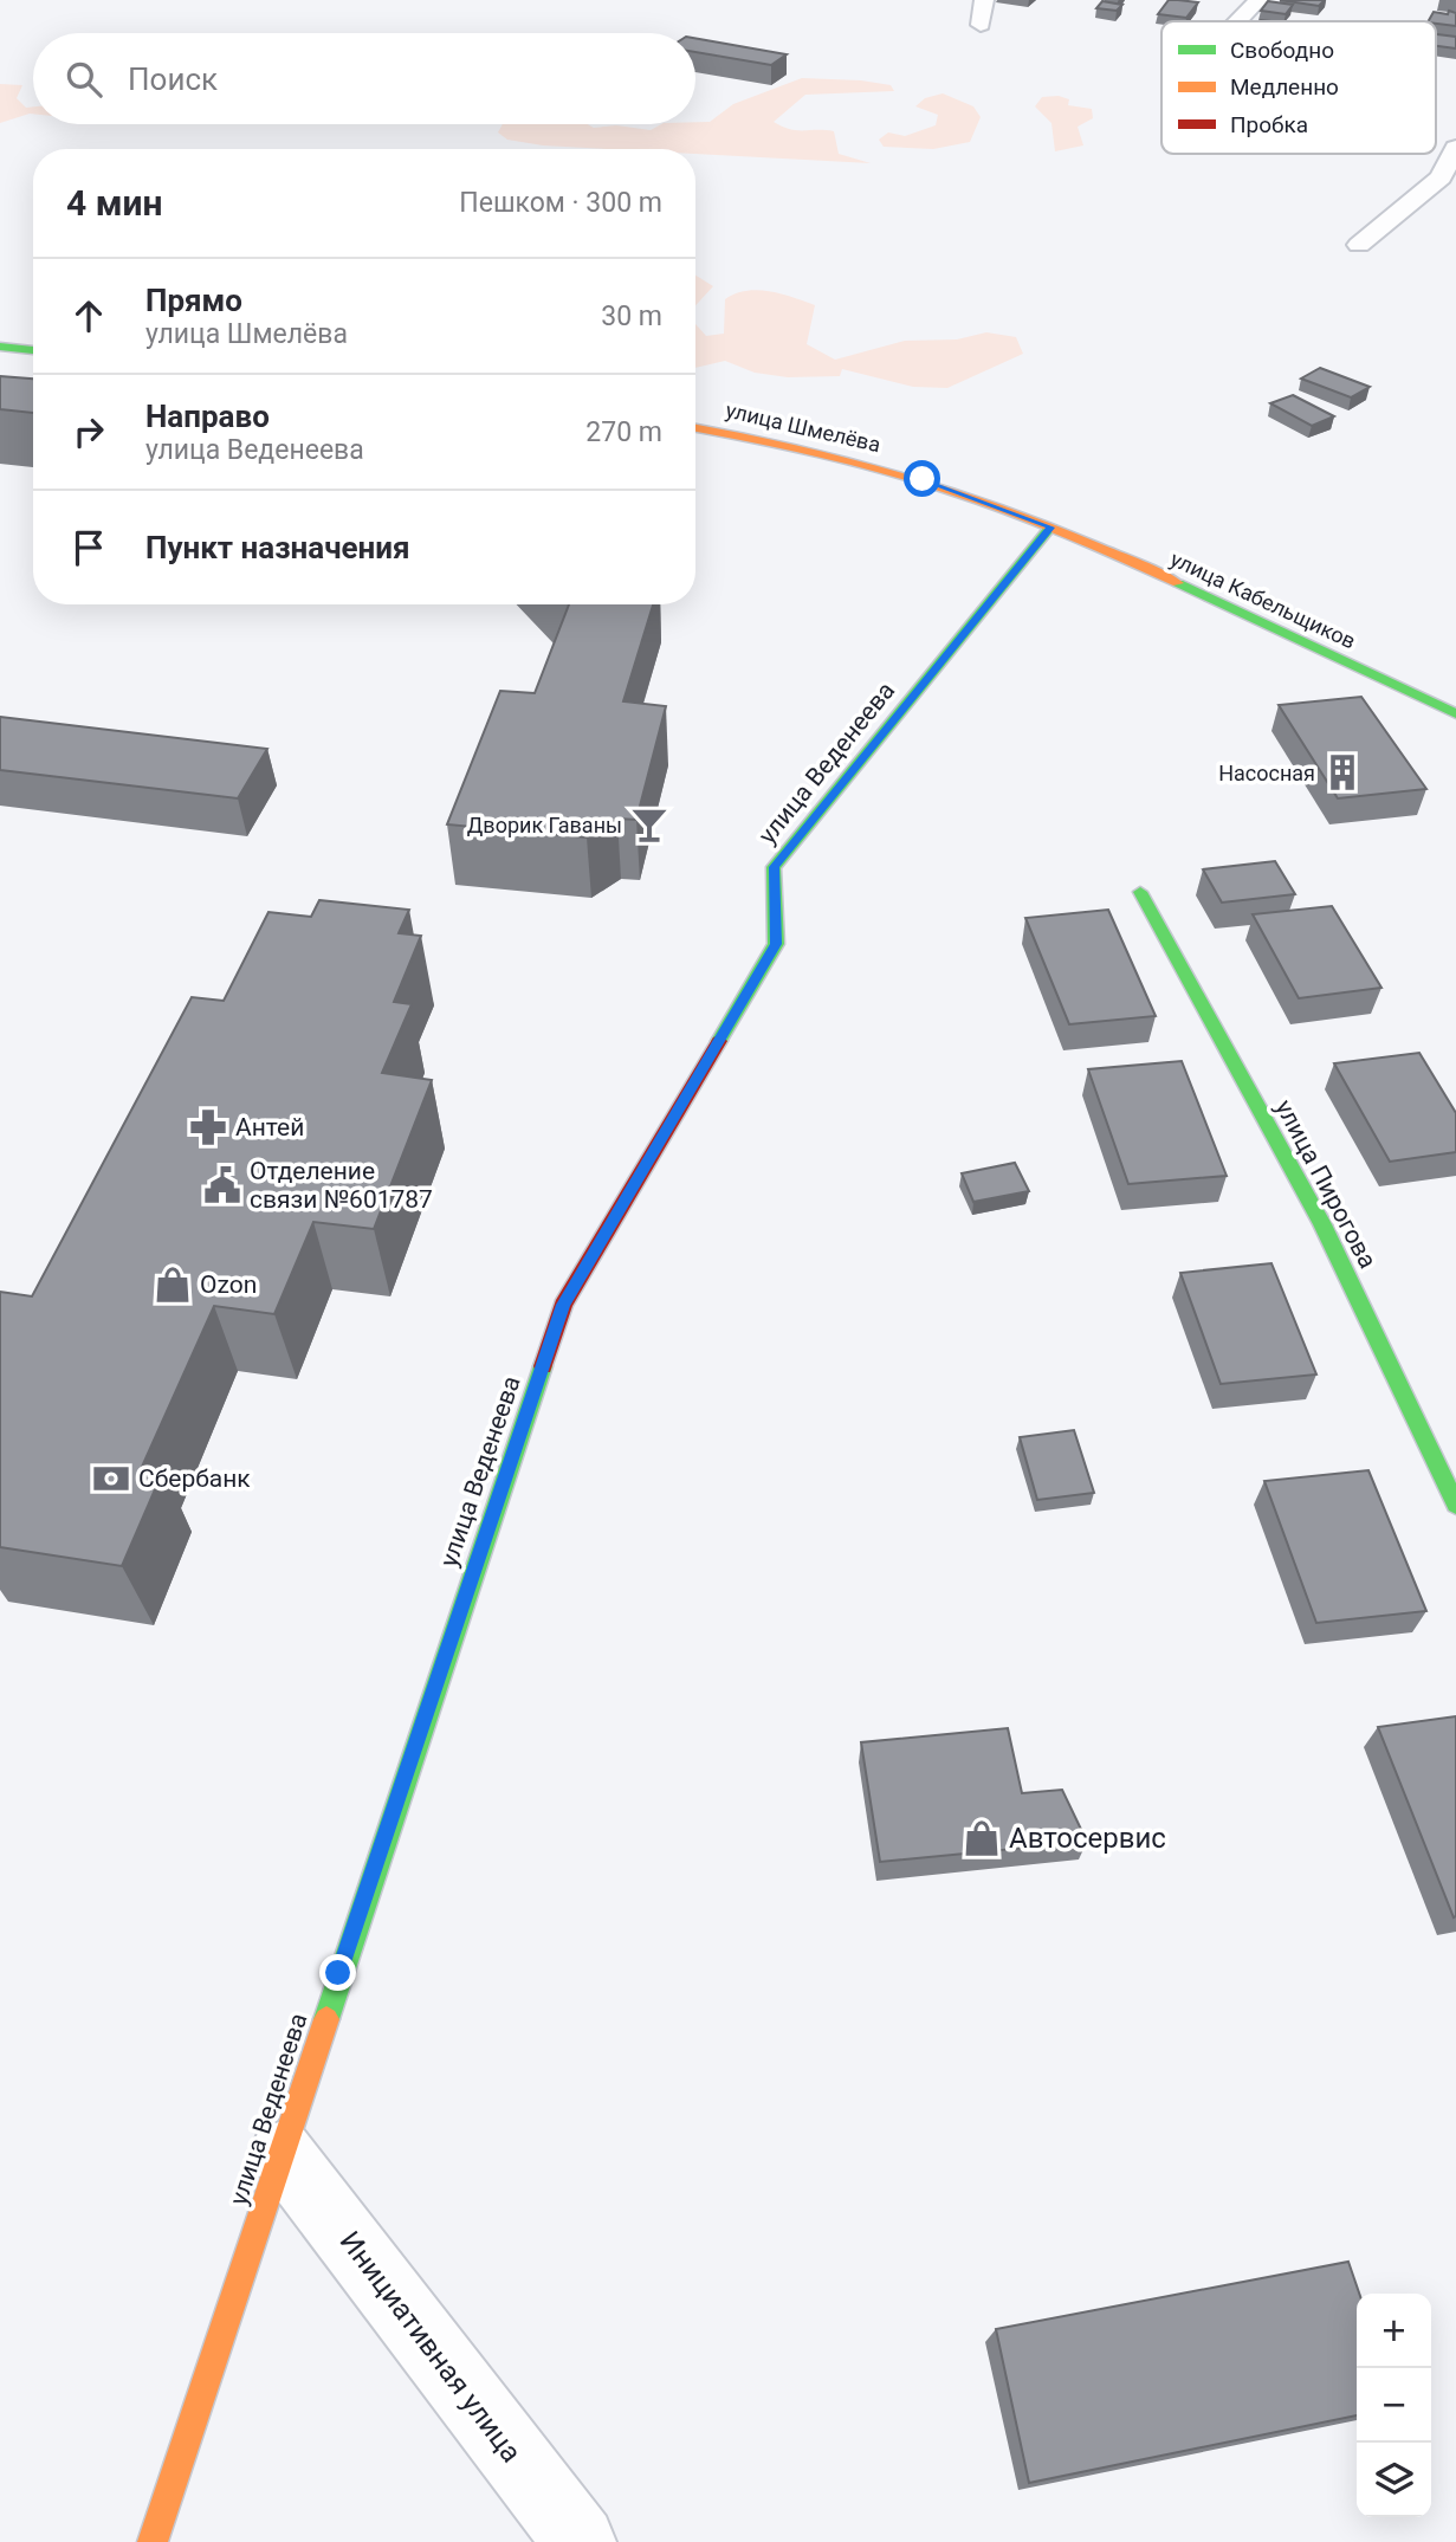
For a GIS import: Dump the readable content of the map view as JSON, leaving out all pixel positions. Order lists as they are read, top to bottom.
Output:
{
  "streets": {
    "main road": [
      "улица Шмелёва",
      "улица Кабельщиков",
      "улица Веденеева",
      "улица Пирогова"
    ],
    "street": ["Инициативная улица"]
  },
  "crossings": [
    ["улица Шмелёва", "улица Кабельщиков"],
    ["улица Шмелёва", "улица Веденеева"],
    ["улица Кабельщиков", "улица Веденеева"],
    ["улица Веденеева", "Инициативная улица"]
  ],
  "places": {
    "building": ["Насосная"],
    "bar": ["Дворик Гаваны"],
    "pharmacy": ["Антей"],
    "public building": ["Отделение связи №601787"],
    "shop": ["Ozon", "Автосервис"],
    "bank": ["Сбербанк"]
  },
  "legend": ["Свободно", "Медленно", "Пробка"],
  "page": {
    "search": "Поиск",
    "heading": ["4 мин", "Пешком · 300 m"],
    "list": [
      ["Прямо", "улица Шмелёва", "30 m"],
      ["Направо", "улица Веденеева", "270 m"],
      "Пункт назначения"
    ],
    "map_buttons": ["+", "−"]
  }
}
